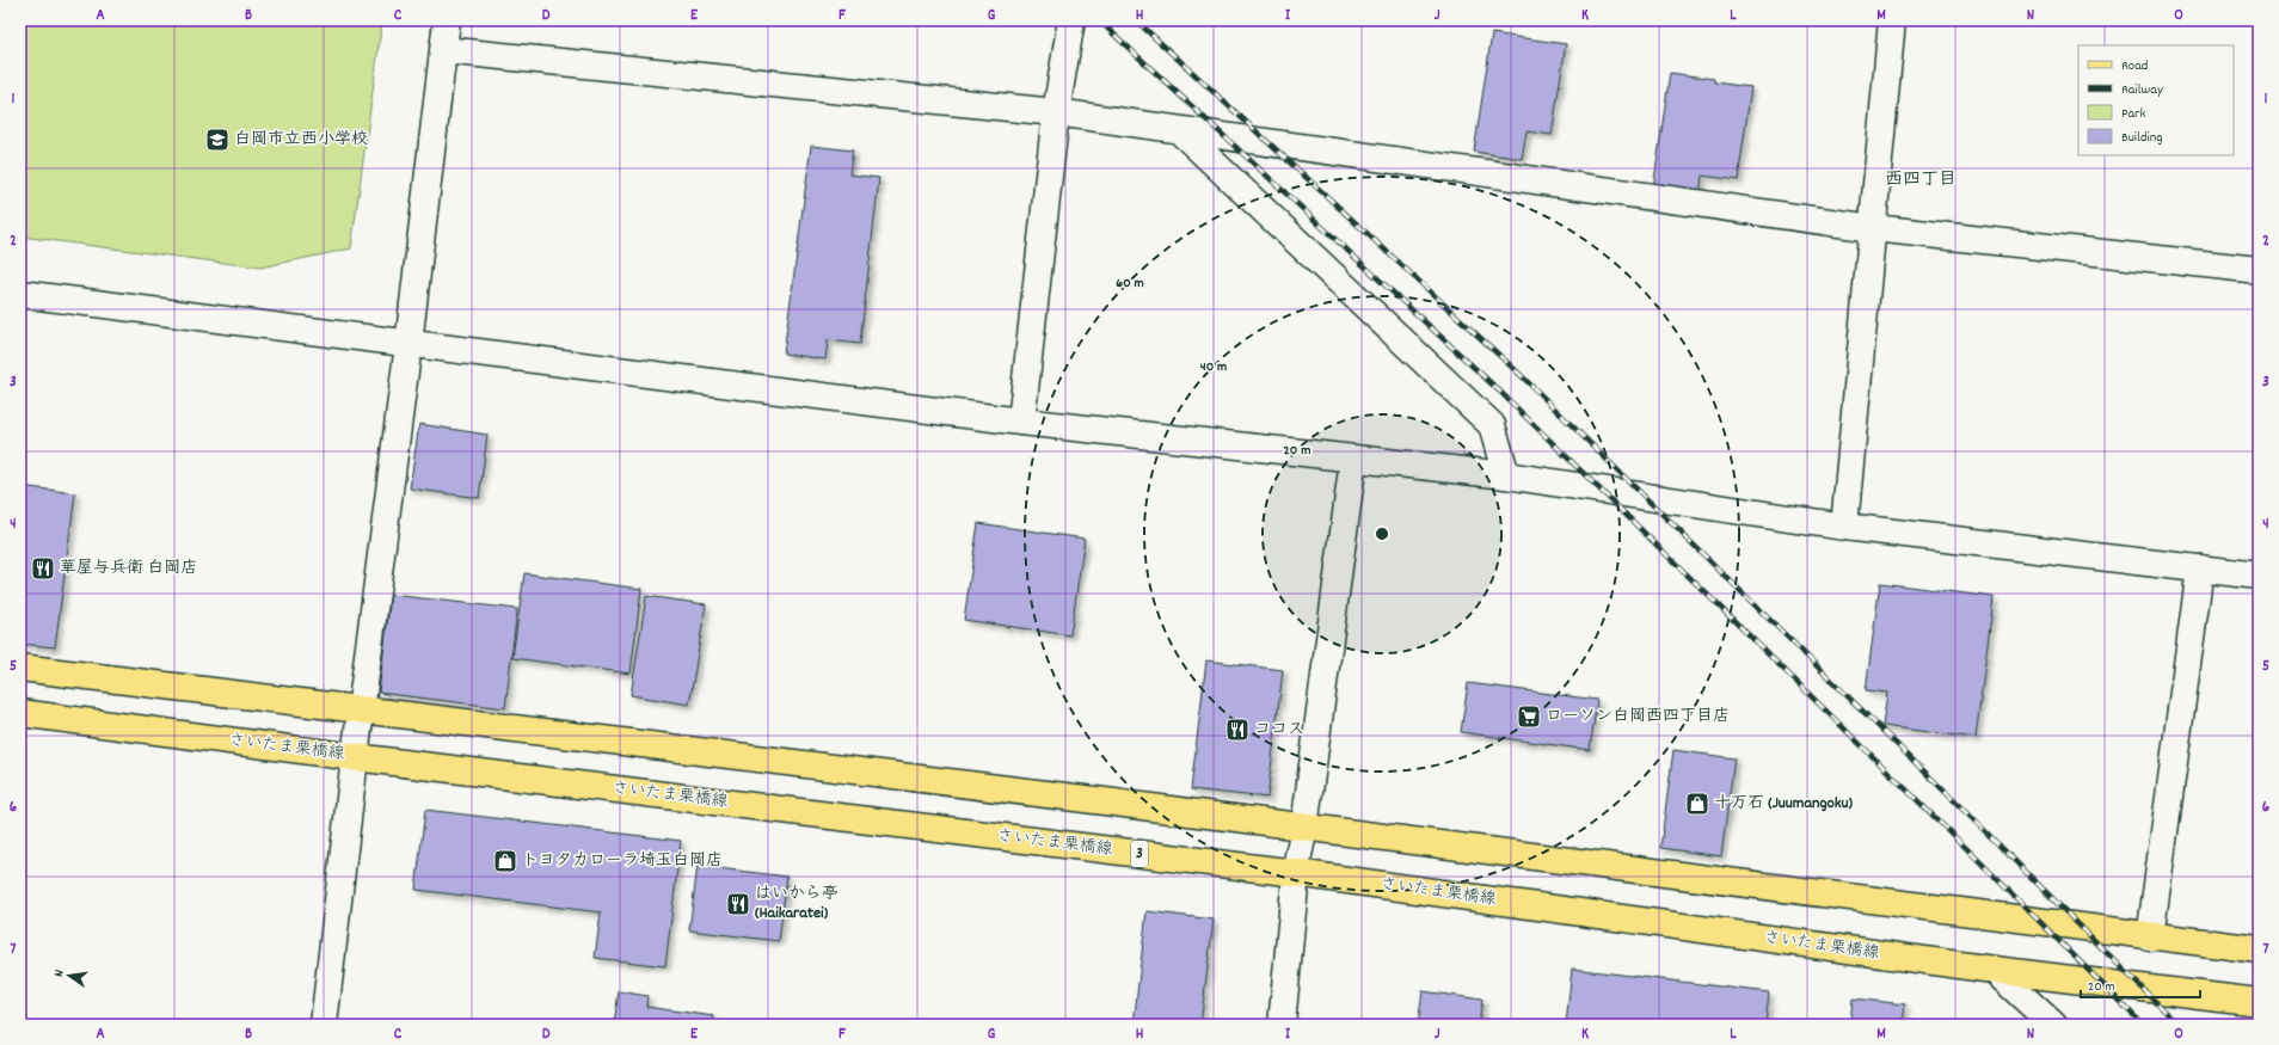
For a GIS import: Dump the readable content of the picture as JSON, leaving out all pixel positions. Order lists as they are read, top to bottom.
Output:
{
  "streets": {
    "main road": ["さいたま栗橋線", "3"]
  },
  "districts": ["西四丁目"],
  "places": {
    "school or university": ["白岡市立西小学校"],
    "restaurant": ["華屋与兵衛 白岡店", "ココス", "はいから亭 (Haikaratei)"],
    "supermarket": ["ローソン白岡西四丁目店"],
    "shop": ["十万石 (Juumangoku)", "トヨタカローラ埼玉白岡店"]
  },
  "legend": [
    "Road",
    "Railway",
    "Park",
    "Building"
  ],
  "scale_bar": "20 m",
  "north": "left",
  "grid": {
    "columns": [
      "A",
      "B",
      "C",
      "D",
      "E",
      "F",
      "G",
      "H",
      "I",
      "J",
      "K",
      "L",
      "M",
      "N",
      "O"
    ],
    "rows": [
      "1",
      "2",
      "3",
      "4",
      "5",
      "6",
      "7"
    ]
  },
  "rings": ["60 m", "40 m", "20 m"]
}
